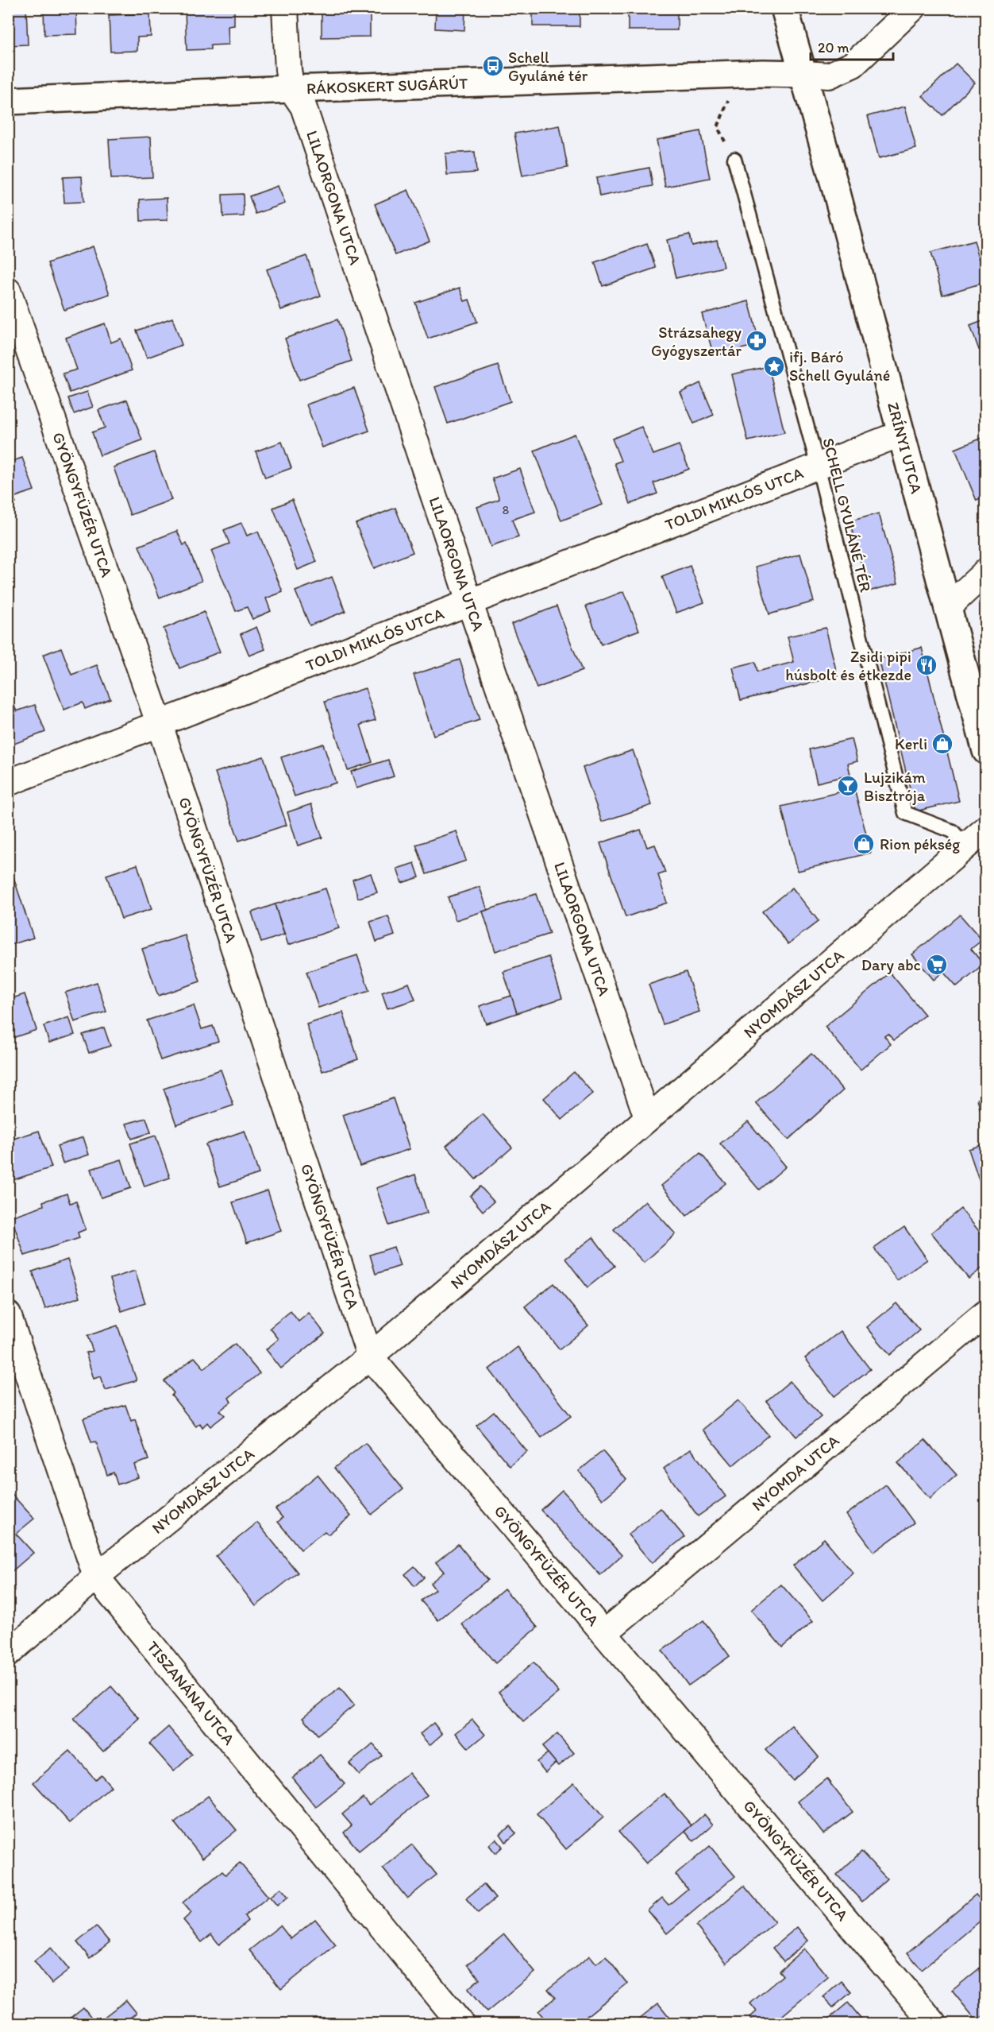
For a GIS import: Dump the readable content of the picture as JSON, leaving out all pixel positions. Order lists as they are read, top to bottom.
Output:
{
  "streets": {
    "street": [
      "RÁKOSKERT SUGÁRÚT",
      "LILAORGONA UTCA",
      "ZRÍNYI UTCA",
      "TOLDI MIKLÓS UTCA",
      "GYÖNGYFÜZÉR UTCA",
      "NYOMDÁSZ UTCA",
      "NYOMDA UTCA",
      "TISZANÁNA UTCA"
    ],
    "lane": ["SCHELL GYULÁNÉ TÉR"]
  },
  "crossings": [
    ["RÁKOSKERT SUGÁRÚT", "LILAORGONA UTCA"],
    ["RÁKOSKERT SUGÁRÚT", "ZRÍNYI UTCA"],
    ["LILAORGONA UTCA", "TOLDI MIKLÓS UTCA"],
    ["LILAORGONA UTCA", "NYOMDÁSZ UTCA"],
    ["ZRÍNYI UTCA", "TOLDI MIKLÓS UTCA"],
    ["TOLDI MIKLÓS UTCA", "GYÖNGYFÜZÉR UTCA"],
    ["TOLDI MIKLÓS UTCA", "SCHELL GYULÁNÉ TÉR"],
    ["GYÖNGYFÜZÉR UTCA", "NYOMDÁSZ UTCA"],
    ["GYÖNGYFÜZÉR UTCA", "NYOMDA UTCA"],
    ["SCHELL GYULÁNÉ TÉR", "NYOMDÁSZ UTCA"],
    ["NYOMDÁSZ UTCA", "TISZANÁNA UTCA"]
  ],
  "places": {
    "bus stop": ["Schell Gyuláné tér"],
    "pharmacy": ["Strázsahegy Gyógyszertár"],
    "place": ["ifj. Báró Schell Gyuláné"],
    "restaurant": ["Zsidi pipi húsbolt és étkezde"],
    "shop": ["Kerli", "Rion pékség"],
    "bar": ["Lujzikám Bisztrója"],
    "supermarket": ["Dary abc"]
  },
  "house_numbers": ["8"],
  "scale_bar": "20 m"
}
